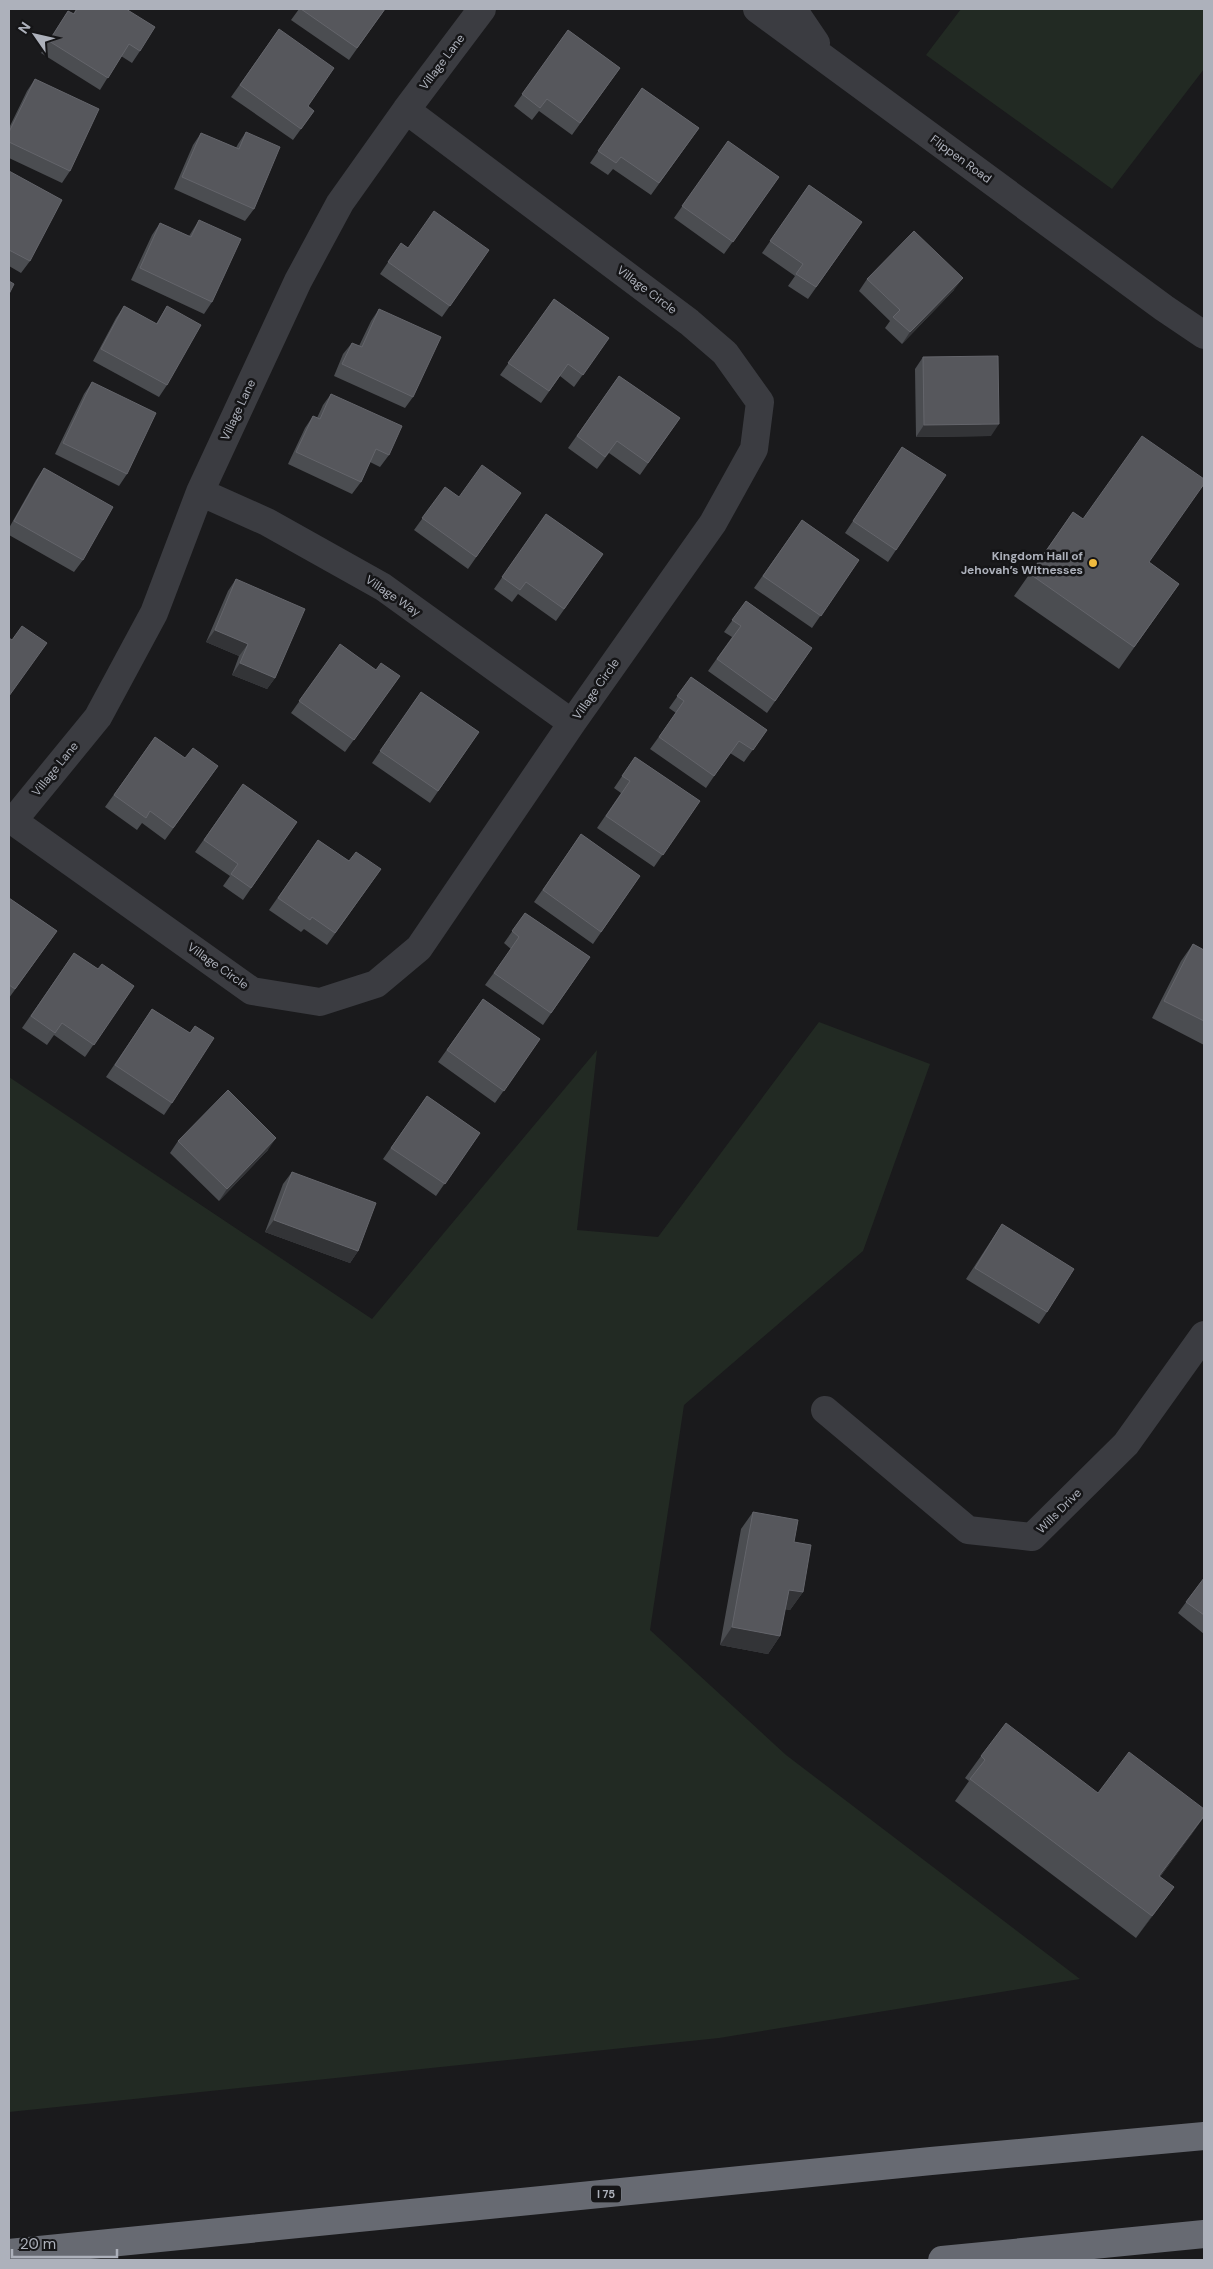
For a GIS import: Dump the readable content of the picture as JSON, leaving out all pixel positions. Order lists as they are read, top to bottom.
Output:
{
  "streets": {
    "highway": ["I 75"],
    "street": [
      "Village Lane",
      "Flippen Road",
      "Village Circle",
      "Village Way",
      "Wills Drive"
    ]
  },
  "crossings": [
    ["Village Lane", "Village Circle"],
    ["Village Lane", "Village Way"],
    ["Village Circle", "Village Way"]
  ],
  "places": ["Kingdom Hall of Jehovah’s Witnesses"],
  "scale_bar": "20 m",
  "north": "top left"
}
